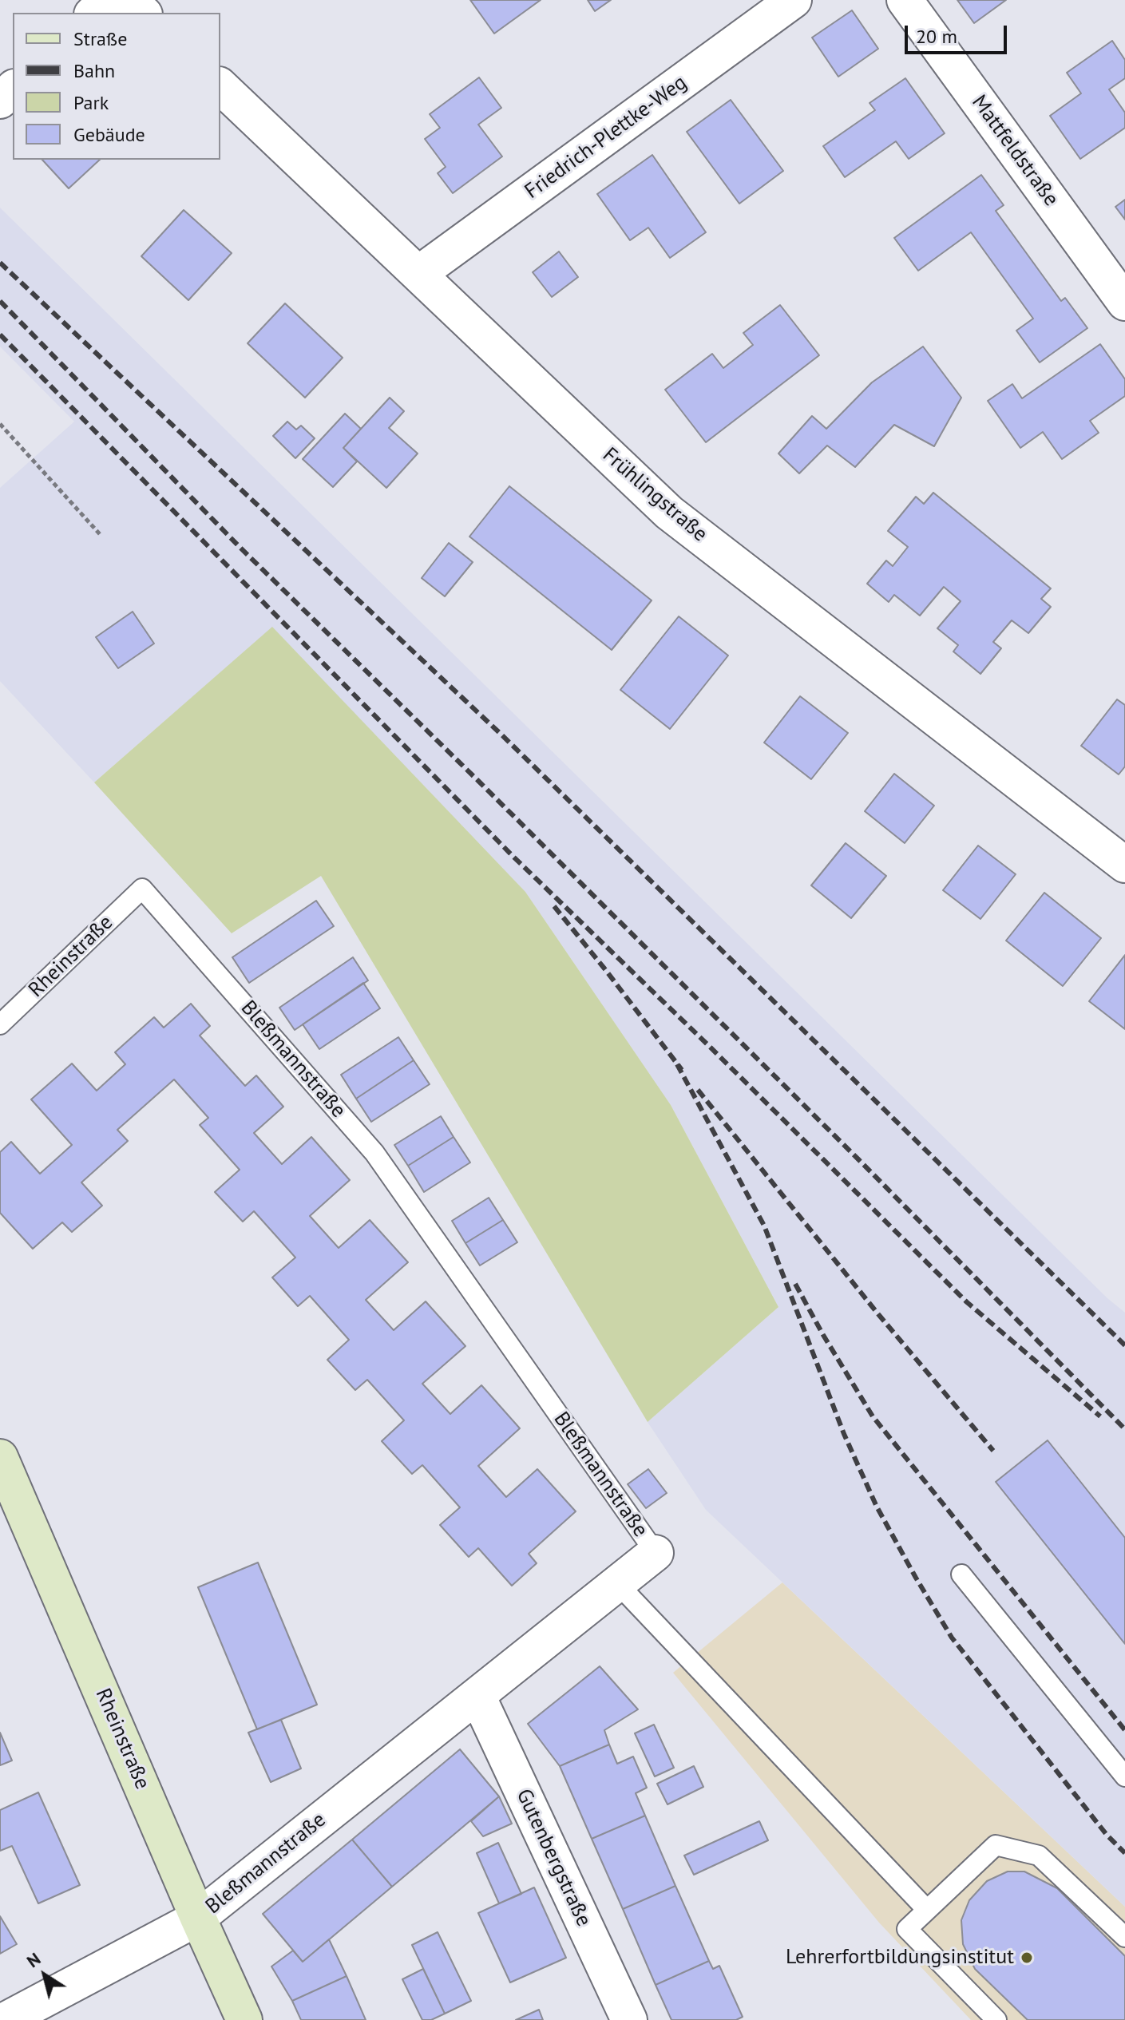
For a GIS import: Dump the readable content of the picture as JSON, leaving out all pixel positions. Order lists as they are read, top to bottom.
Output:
{
  "streets": {
    "main road": ["Rheinstraße"],
    "street": [
      "Friedrich-Plettke-Weg",
      "Mattfeldstraße",
      "Frühlingstraße",
      "Bleßmannstraße",
      "Gutenbergstraße"
    ]
  },
  "crossings": [
    ["Friedrich-Plettke-Weg", "Frühlingstraße"],
    ["Rheinstraße", "Bleßmannstraße"],
    ["Bleßmannstraße", "Gutenbergstraße"]
  ],
  "places": ["Lehrerfortbildungsinstitut"],
  "legend": [
    "Straße",
    "Bahn",
    "Park",
    "Gebäude"
  ],
  "scale_bar": "20 m",
  "north": "top left"
}
